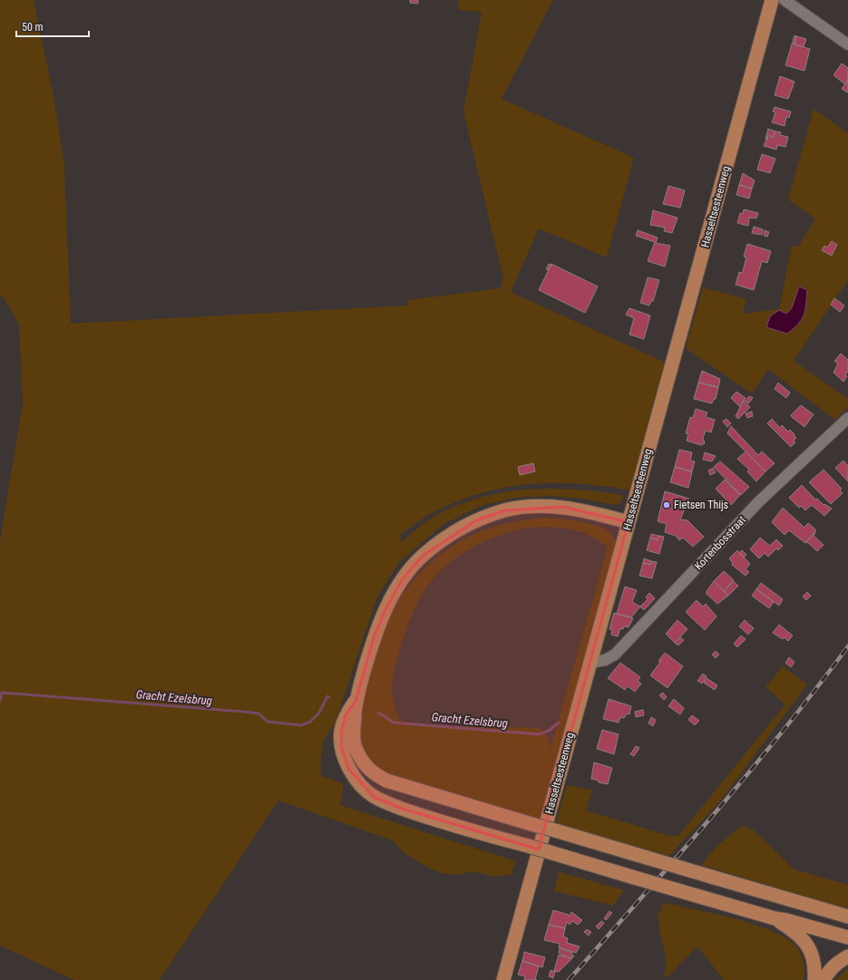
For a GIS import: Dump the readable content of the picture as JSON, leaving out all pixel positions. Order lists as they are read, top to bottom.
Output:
{
  "streets": {
    "main road": ["Hasseltsesteenweg"],
    "street": ["Kortenbosstraat"]
  },
  "crossings": [
    ["Hasseltsesteenweg", "Kortenbosstraat"]
  ],
  "water": ["Gracht Ezelsbrug"],
  "places": ["Fietsen Thijs"],
  "scale_bar": "50 m"
}
